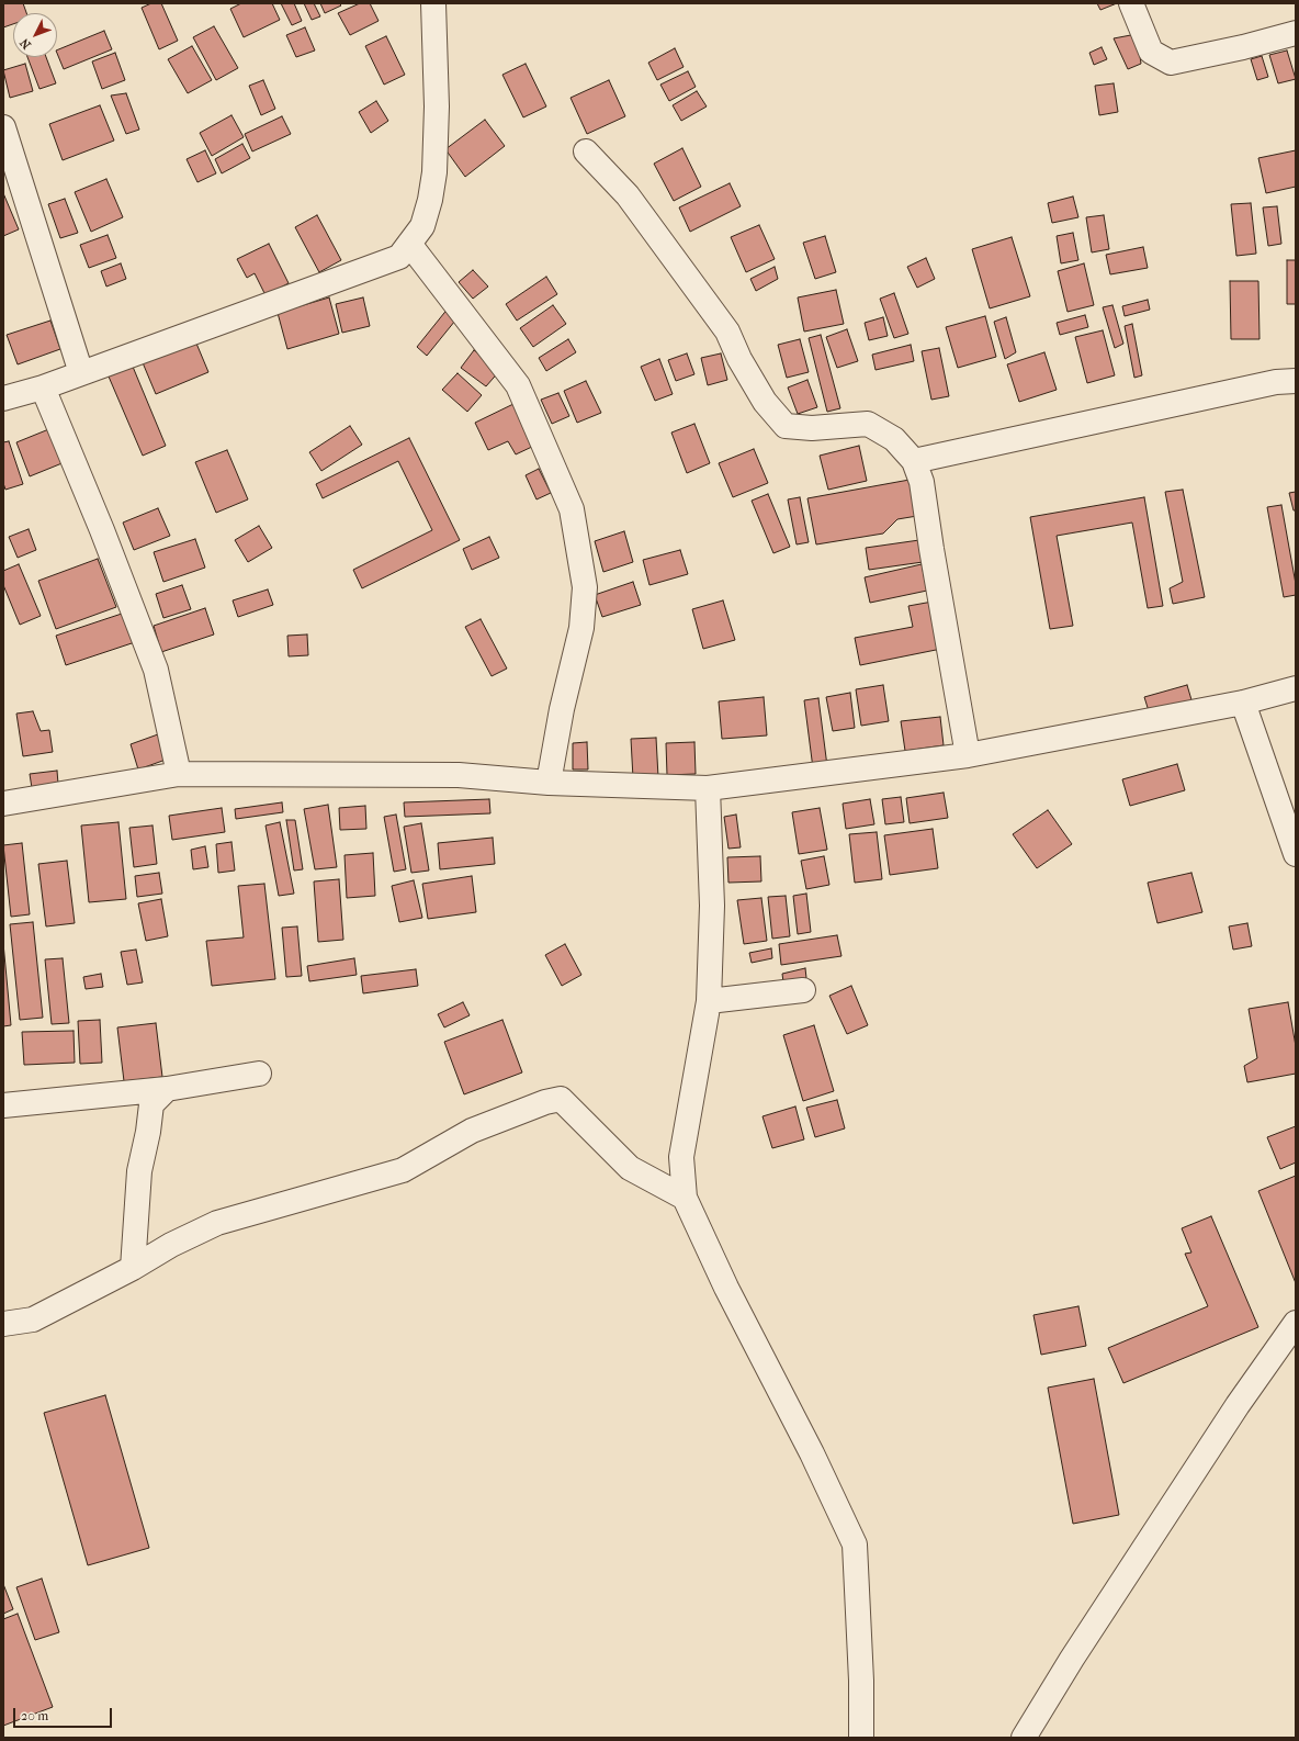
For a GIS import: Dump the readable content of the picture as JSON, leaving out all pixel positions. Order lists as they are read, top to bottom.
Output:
{
  "scale_bar": "20 m",
  "north": "bottom left"
}
